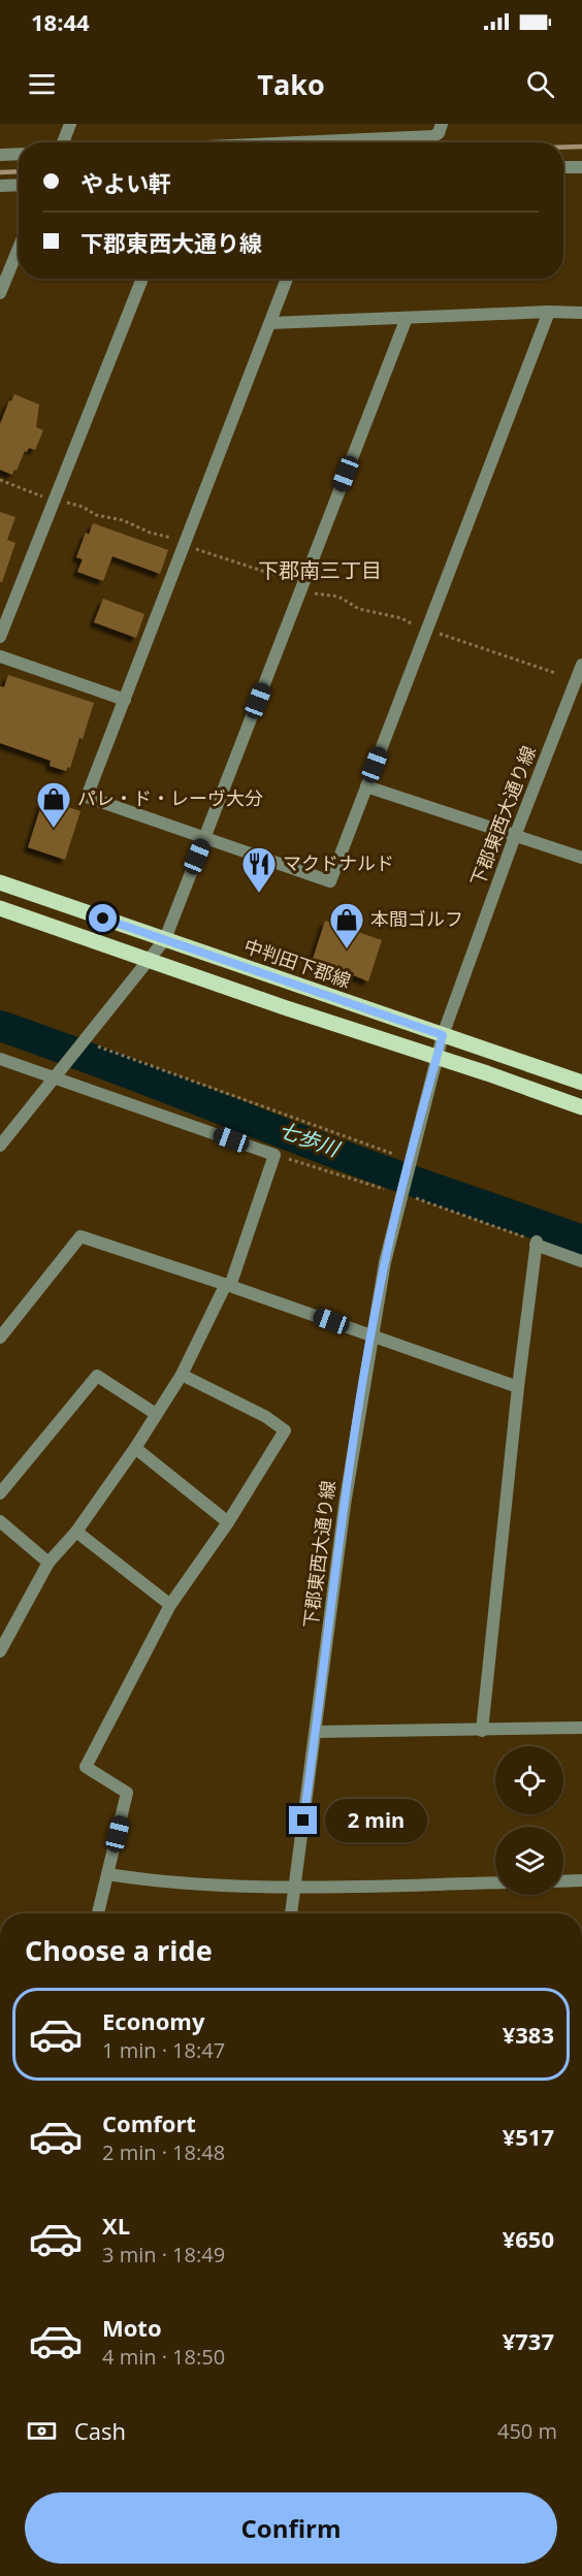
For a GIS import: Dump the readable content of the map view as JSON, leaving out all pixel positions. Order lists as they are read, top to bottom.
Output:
{
  "streets": {
    "main road": ["中判田下郡線"],
    "street": ["下郡東西大通り線"]
  },
  "crossings": [
    ["下郡東西大通り線", "中判田下郡線"]
  ],
  "districts": ["下郡南三丁目"],
  "water": ["七歩川"],
  "places": {
    "shop": ["パレ・ド・レーヴ大分", "本間ゴルフ"],
    "restaurant": ["マクドナルド"]
  },
  "page": {
    "status": "18:44",
    "header": "Tako",
    "banner": ["やよい軒", "下郡東西大通り線"],
    "bubble": "2 min",
    "heading": "Choose a ride",
    "list": [
      {
        "name": "Economy",
        "note": "1 min · 18:47",
        "value": "¥383"
      },
      {
        "name": "Comfort",
        "note": "2 min · 18:48",
        "value": "¥517"
      },
      {
        "name": "XL",
        "note": "3 min · 18:49",
        "value": "¥650"
      },
      {
        "name": "Moto",
        "note": "4 min · 18:50",
        "value": "¥737"
      }
    ],
    "pay": ["Cash", "450 m"],
    "buttons": "Confirm"
  }
}
